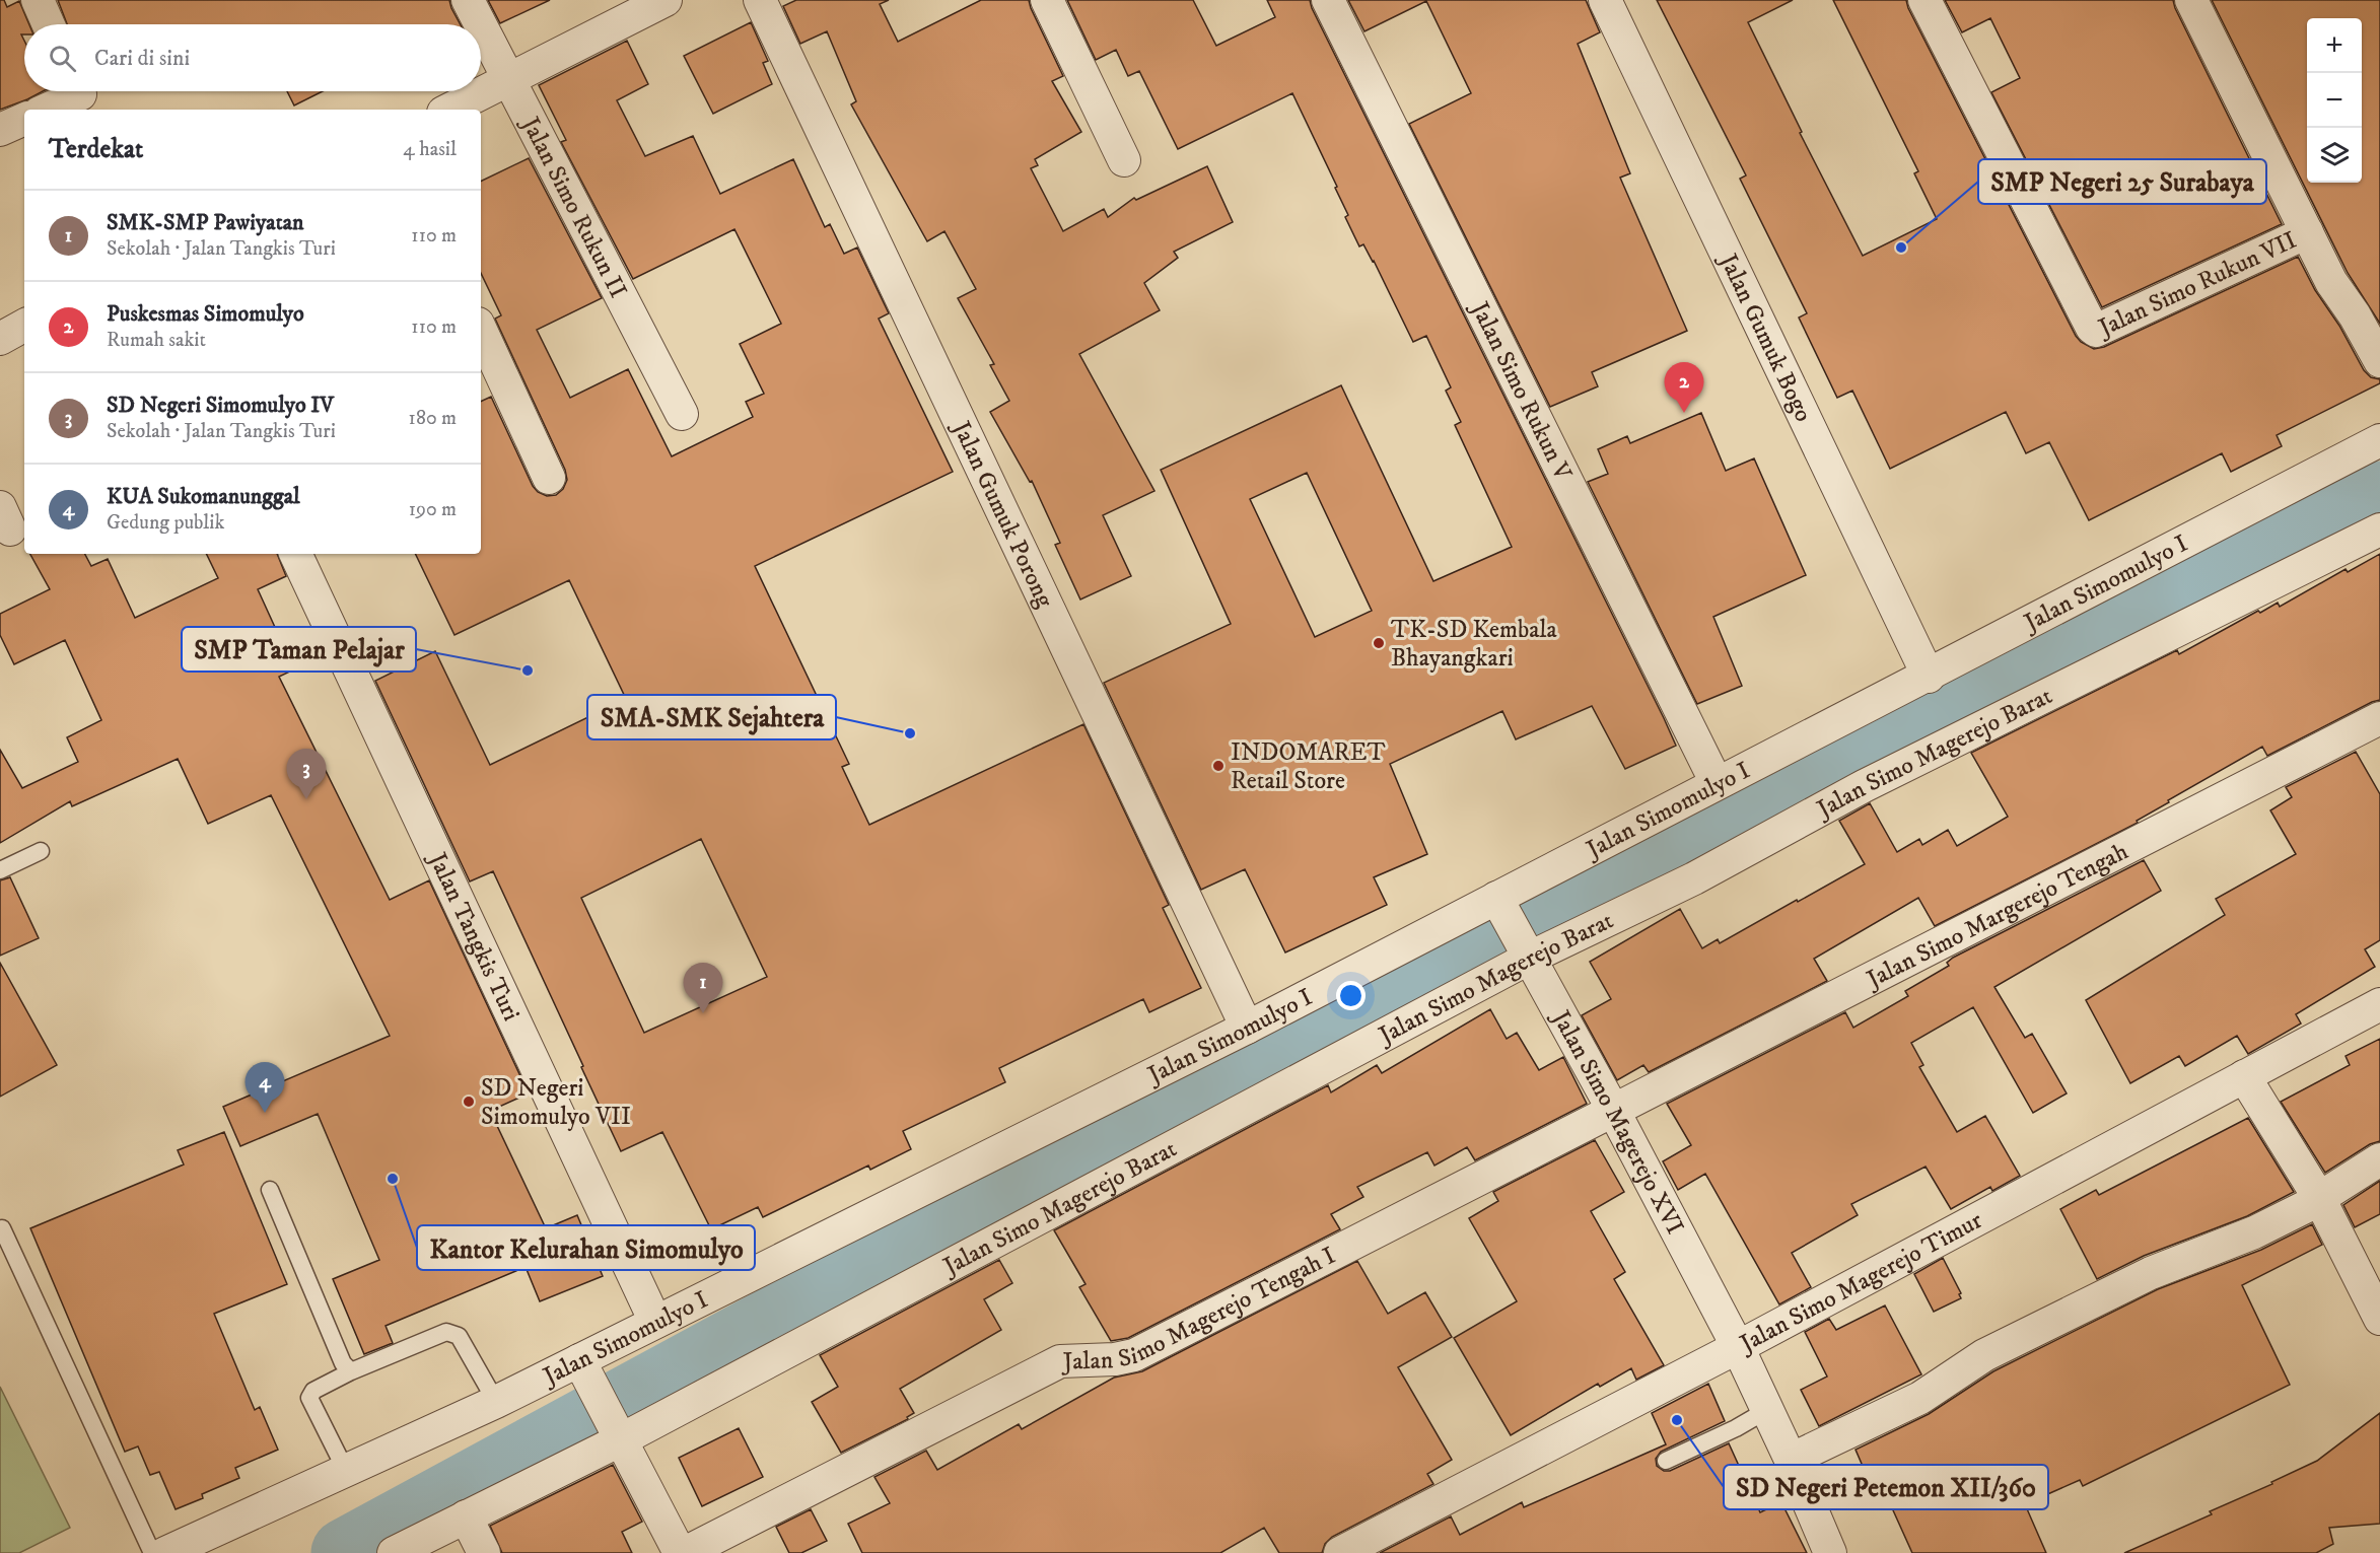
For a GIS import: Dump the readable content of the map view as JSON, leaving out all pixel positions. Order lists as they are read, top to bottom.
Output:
{
  "streets": {
    "street": [
      "Jalan Simo Rukun II",
      "Jalan Simo Rukun VII",
      "Jalan Gumuk Bogo",
      "Jalan Simo Rukun V",
      "Jalan Gumuk Porong",
      "Jalan Simomulyo I",
      "Jalan Simo Magerejo Barat",
      "Jalan Simo Margerejo Tengah",
      "Jalan Tangkis Turi",
      "Jalan Simo Magerejo XVI",
      "Jalan Simo Magerejo Timur",
      "Jalan Simo Magerejo Tengah I"
    ]
  },
  "crossings": [
    ["Jalan Gumuk Bogo", "Jalan Simomulyo I"],
    ["Jalan Simo Rukun V", "Jalan Simomulyo I"],
    ["Jalan Gumuk Porong", "Jalan Simomulyo I"],
    ["Jalan Simomulyo I", "Jalan Tangkis Turi"],
    ["Jalan Simomulyo I", "Jalan Simo Magerejo XVI"],
    ["Jalan Simo Magerejo Barat", "Jalan Simo Magerejo XVI"],
    ["Jalan Simo Margerejo Tengah", "Jalan Simo Magerejo XVI"],
    ["Jalan Simo Margerejo Tengah", "Jalan Simo Magerejo Tengah I"],
    ["Jalan Simo Magerejo XVI", "Jalan Simo Magerejo Timur"],
    ["Jalan Simo Magerejo XVI", "Jalan Simo Magerejo Tengah I"]
  ],
  "places": [
    "SMP Negeri 25 Surabaya",
    "TK-SD Kembala Bhayangkari",
    "SMP Taman Pelajar",
    "SMA-SMK Sejahtera",
    "INDOMARET Retail Store",
    "SD Negeri Simomulyo VII",
    "Kantor Kelurahan Simomulyo",
    "SD Negeri Petemon XII/360"
  ],
  "page": {
    "map_buttons": ["+", "−"],
    "search": "Cari di sini",
    "heading": ["Terdekat", "4 hasil"],
    "list": [
      {
        "mark": "1",
        "name": "SMK-SMP Pawiyatan",
        "note": "Sekolah · Jalan Tangkis Turi",
        "value": "110 m"
      },
      {
        "mark": "2",
        "name": "Puskesmas Simomulyo",
        "note": "Rumah sakit",
        "value": "110 m"
      },
      {
        "mark": "3",
        "name": "SD Negeri Simomulyo IV",
        "note": "Sekolah · Jalan Tangkis Turi",
        "value": "180 m"
      },
      {
        "mark": "4",
        "name": "KUA Sukomanunggal",
        "note": "Gedung publik",
        "value": "190 m"
      }
    ],
    "pins": [
      "2",
      "3",
      "1",
      "4"
    ]
  }
}
